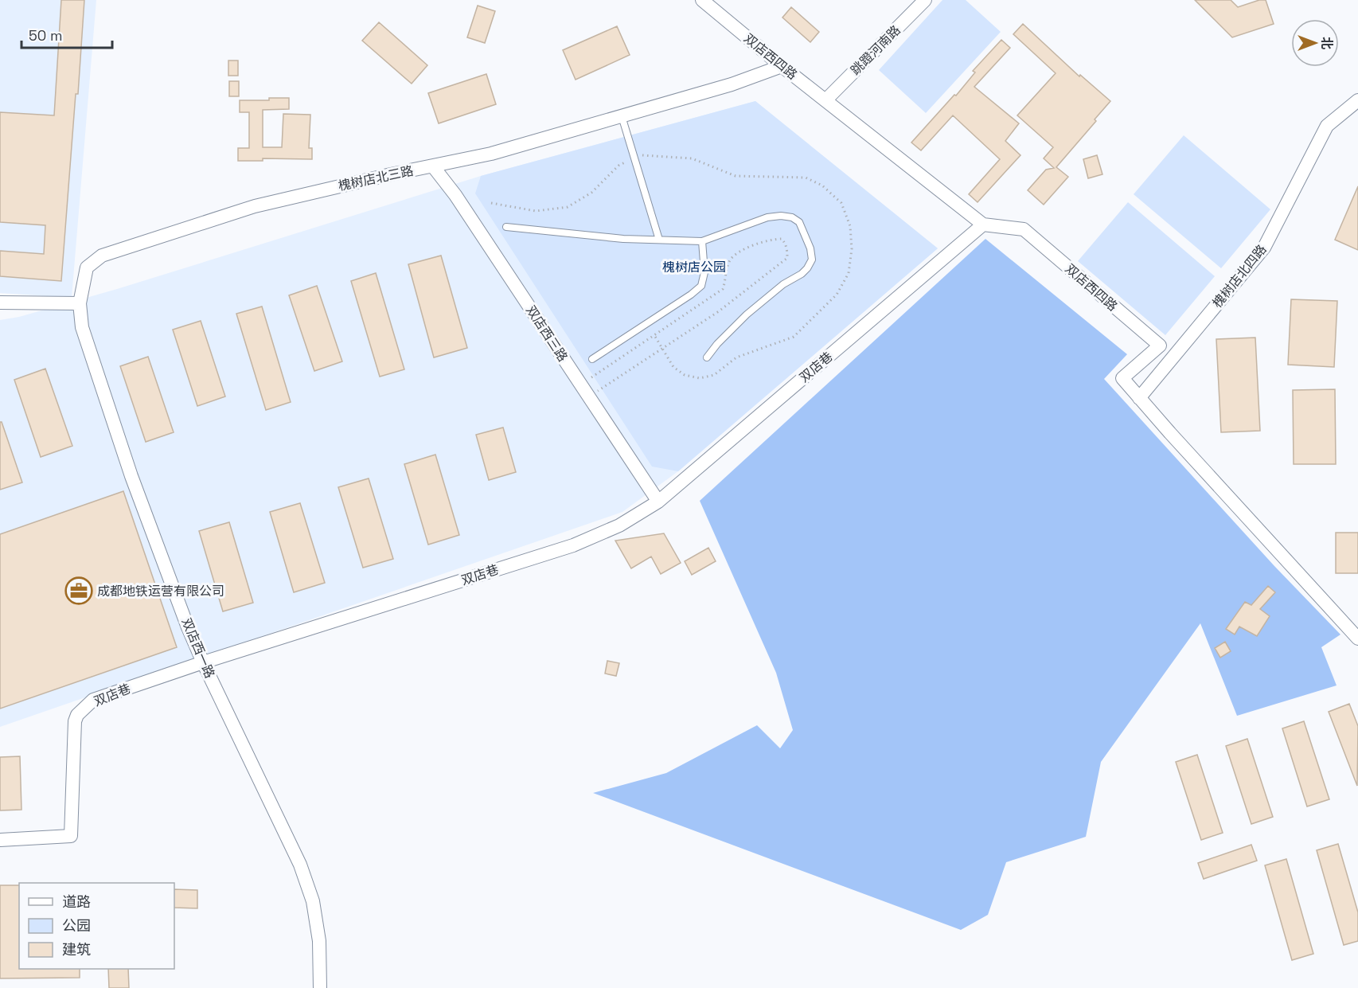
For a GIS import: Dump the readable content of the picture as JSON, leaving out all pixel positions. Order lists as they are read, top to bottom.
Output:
{
  "streets": {
    "street": [
      "跳蹬河南路",
      "双店西四路",
      "槐树店北三路",
      "槐树店北四路",
      "双店西三路",
      "双店巷",
      "双店西一路"
    ]
  },
  "crossings": [
    ["跳蹬河南路", "双店西四路"],
    ["双店西四路", "槐树店北三路"],
    ["双店西四路", "槐树店北四路"],
    ["双店西四路", "双店巷"],
    ["槐树店北三路", "双店西三路"],
    ["槐树店北三路", "双店西一路"],
    ["双店西三路", "双店巷"],
    ["双店巷", "双店西一路"]
  ],
  "parks": ["槐树店公园"],
  "places": {
    "office": ["成都地铁运营有限公司"]
  },
  "legend": ["道路", "公园", "建筑"],
  "scale_bar": "50 m",
  "north": "right"
}
